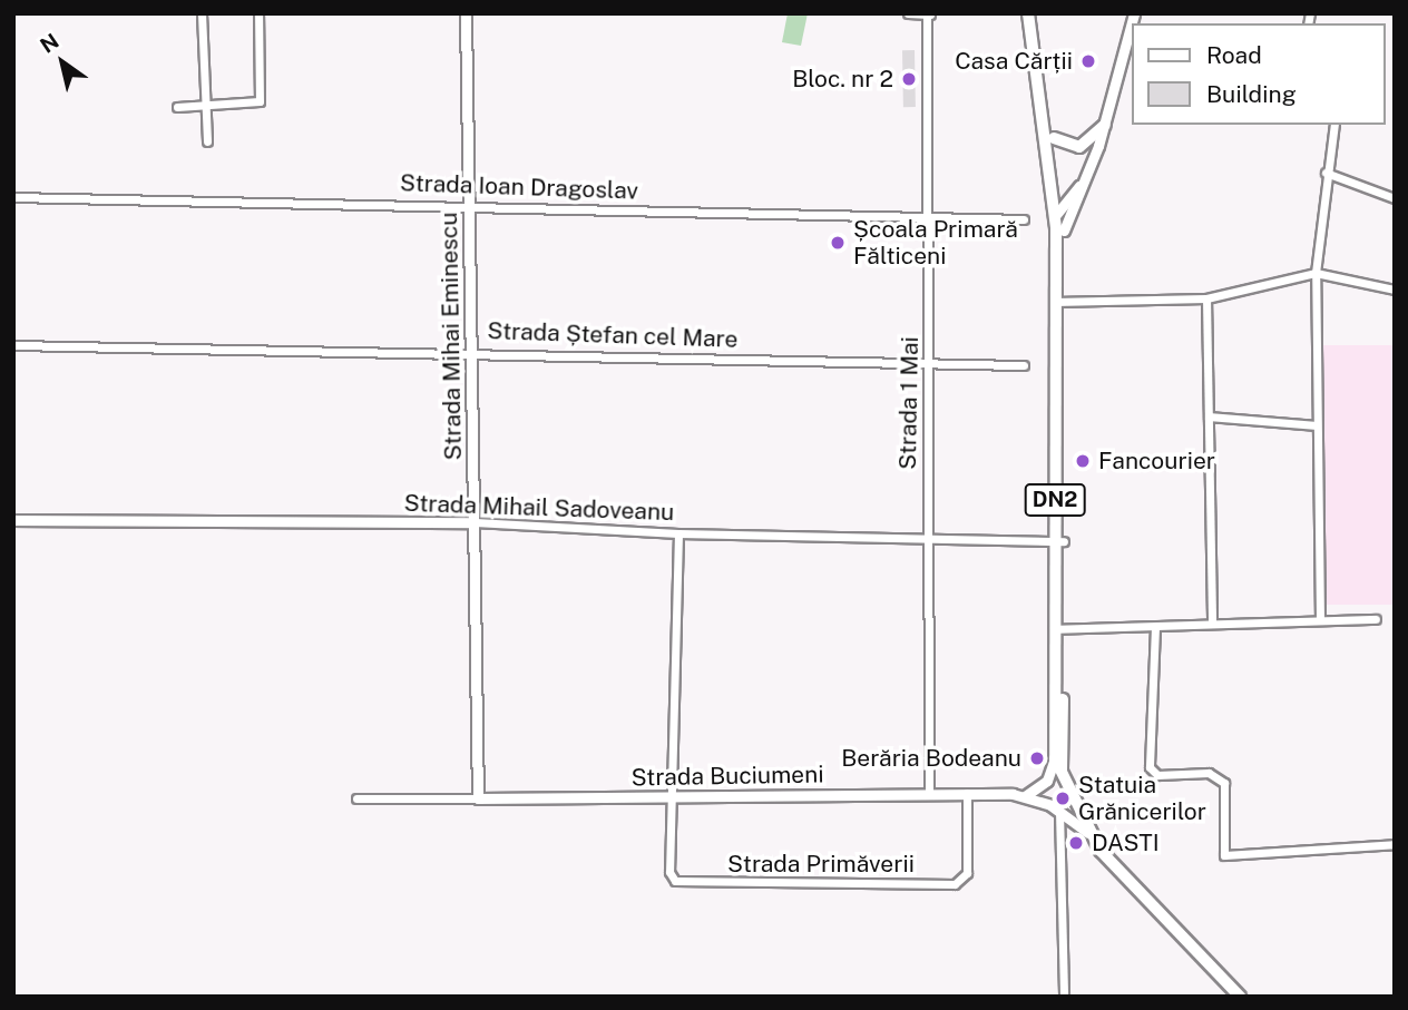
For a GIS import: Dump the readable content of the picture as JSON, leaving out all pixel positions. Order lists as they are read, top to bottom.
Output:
{
  "streets": {
    "main road": ["DN2"],
    "street": [
      "Strada Ioan Dragoslav",
      "Strada Ștefan cel Mare",
      "Strada Mihai Eminescu",
      "Strada 1 Mai",
      "Strada Mihail Sadoveanu",
      "Strada Buciumeni",
      "Strada Primăverii"
    ]
  },
  "crossings": [
    ["Strada Ioan Dragoslav", "Strada Mihai Eminescu"],
    ["Strada Ioan Dragoslav", "Strada 1 Mai"],
    ["Strada Ștefan cel Mare", "Strada Mihai Eminescu"],
    ["Strada Ștefan cel Mare", "Strada 1 Mai"],
    ["Strada Mihai Eminescu", "Strada Mihail Sadoveanu"],
    ["Strada Mihai Eminescu", "Strada Buciumeni"],
    ["Strada 1 Mai", "Strada Mihail Sadoveanu"],
    ["Strada 1 Mai", "Strada Buciumeni"],
    ["DN2", "Strada Mihail Sadoveanu"],
    ["DN2", "Strada Buciumeni"],
    ["Strada Buciumeni", "Strada Primăverii"]
  ],
  "places": [
    "Casa Cărții",
    "Bloc. nr 2",
    "Școala Primară Fălticeni",
    "Fancourier",
    "Berăria Bodeanu",
    "Statuia Grănicerilor",
    "DASTI"
  ],
  "legend": ["Road", "Building"],
  "north": "top left"
}
